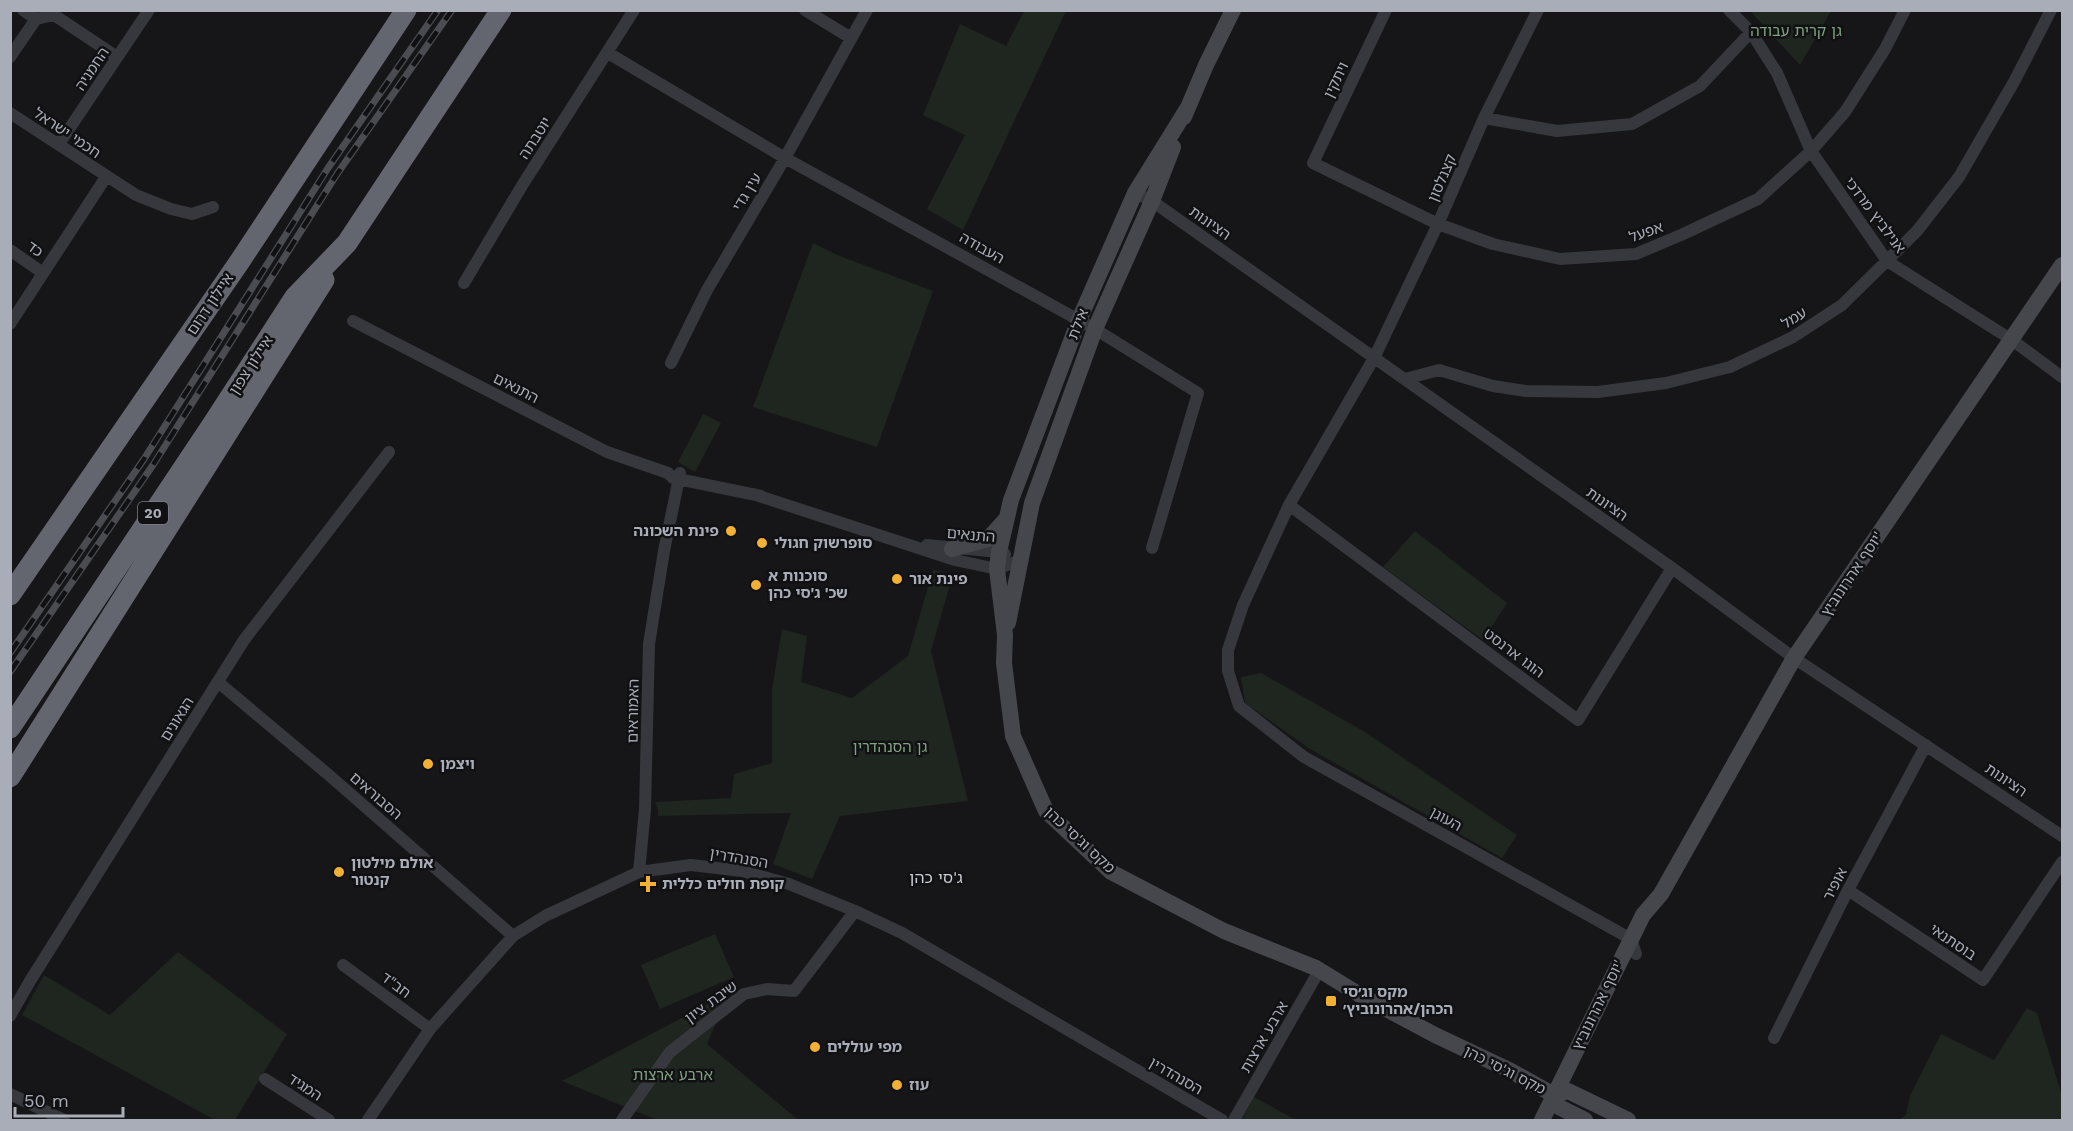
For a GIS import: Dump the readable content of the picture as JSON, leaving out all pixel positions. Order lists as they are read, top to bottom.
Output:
{
  "streets": {
    "highway": ["איילון דרום", "איילון צפון", "20"],
    "street": [
      "החמניה",
      "ויתקין",
      "חכמי ישראל",
      "יוטבתה",
      "קצנלסון",
      "עין גדי",
      "אנילביץ מרדכי",
      "הציונות",
      "אפעל",
      "העבודה",
      "כד",
      "עמל",
      "אילת",
      "התנאים",
      "יוסף אהרונוביץ'",
      "הוגו ארנסט",
      "האמוראים",
      "הגאונים",
      "הסבוראים",
      "העוגן",
      "מקס וג'סי כהן",
      "הסנהדרין",
      "אופיר",
      "בוסתנאי",
      "חב\"ד",
      "שיבת ציון",
      "ארבע ארצות",
      "המגיד"
    ]
  },
  "crossings": [
    ["החמניה", "חכמי ישראל"],
    ["ויתקין", "אפעל"],
    ["יוטבתה", "העבודה"],
    ["קצנלסון", "הציונות"],
    ["קצנלסון", "אפעל"],
    ["עין גדי", "העבודה"],
    ["אנילביץ מרדכי", "אפעל"],
    ["אנילביץ מרדכי", "עמל"],
    ["אנילביץ מרדכי", "יוסף אהרונוביץ'"],
    ["הציונות", "עמל"],
    ["הציונות", "אילת"],
    ["הציונות", "יוסף אהרונוביץ'"],
    ["הציונות", "הוגו ארנסט"],
    ["הציונות", "אופיר"],
    ["העבודה", "אילת"],
    ["אילת", "התנאים"],
    ["אילת", "מקס וג'סי כהן"],
    ["התנאים", "האמוראים"],
    ["התנאים", "מקס וג'סי כהן"],
    ["יוסף אהרונוביץ'", "העוגן"],
    ["יוסף אהרונוביץ'", "מקס וג'סי כהן"],
    ["הוגו ארנסט", "העוגן"],
    ["האמוראים", "הסנהדרין"],
    ["הגאונים", "הסבוראים"],
    ["הסבוראים", "הסנהדרין"],
    ["מקס וג'סי כהן", "ארבע ארצות"],
    ["הסנהדרין", "חב\"ד"],
    ["הסנהדרין", "שיבת ציון"],
    ["אופיר", "בוסתנאי"]
  ],
  "districts": ["ג'סי כהן"],
  "parks": ["גן קרית עבודה", "גן הסנהדרין", "ארבע ארצות"],
  "places": {
    "other": [
      "פינת השכונה",
      "סופרשוק חגולי",
      "פינת אור",
      "סוכנות א שכ' ג'סי כהן",
      "ויצמן",
      "אולם מילטון קנטור",
      "מפי עוללים",
      "עוז"
    ],
    "health": ["קופת חולים כללית"],
    "transit": ["מקס וג׳סי הכהן/אהרונוביץ׳"]
  },
  "scale_bar": "50 m"
}
